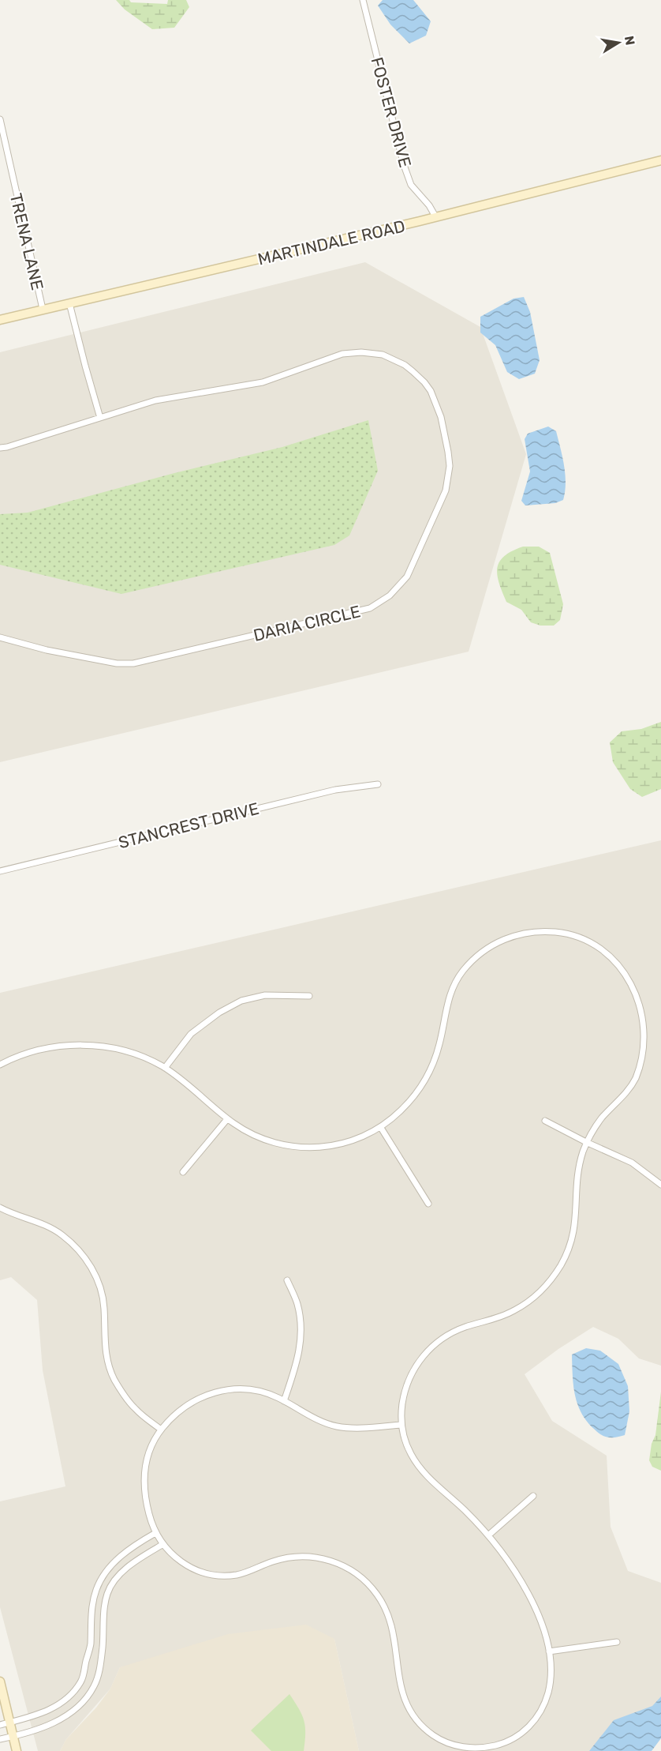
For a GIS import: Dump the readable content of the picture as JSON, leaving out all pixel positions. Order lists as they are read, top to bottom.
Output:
{
  "streets": {
    "street": [
      "FOSTER DRIVE",
      "TRENA LANE",
      "MARTINDALE ROAD",
      "DARIA CIRCLE",
      "STANCREST DRIVE"
    ]
  },
  "crossings": [
    ["FOSTER DRIVE", "MARTINDALE ROAD"],
    ["TRENA LANE", "MARTINDALE ROAD"]
  ],
  "north": "right"
}
